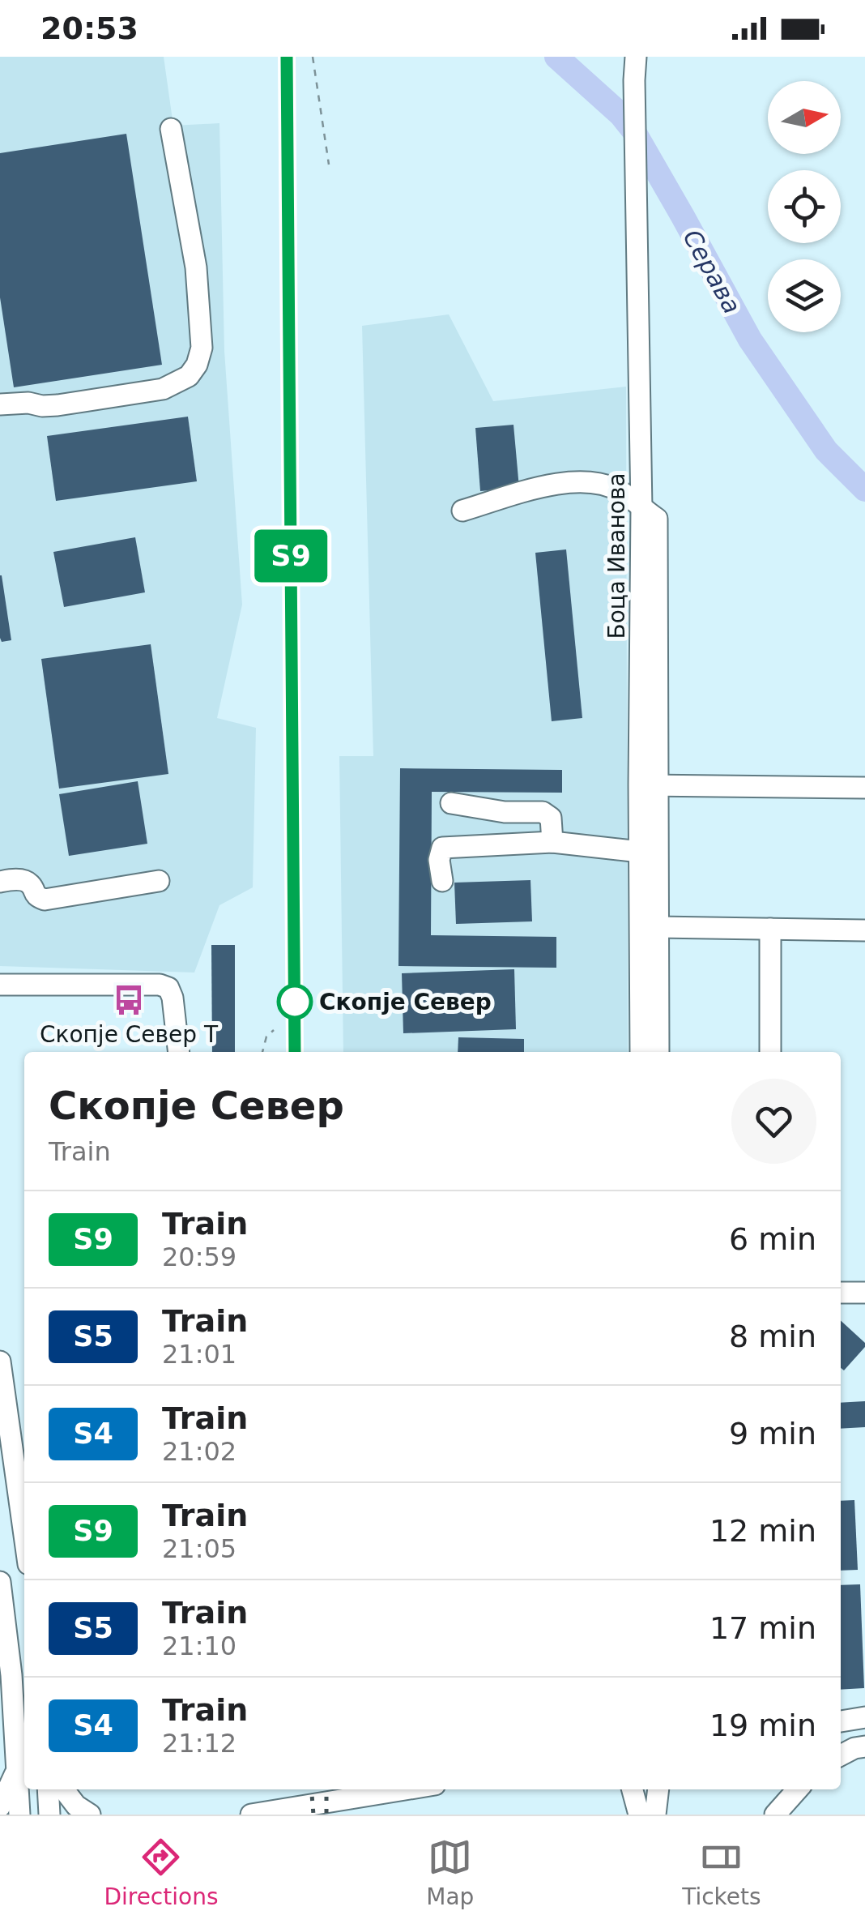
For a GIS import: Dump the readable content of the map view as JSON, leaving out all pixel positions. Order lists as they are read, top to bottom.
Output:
{
  "streets": {
    "street": ["Боца Иванова"]
  },
  "water": ["Серава"],
  "places": {
    "bus stop": ["Скопје Север Т"],
    "other": ["Скопје Север"]
  },
  "north": "right",
  "page": {
    "status": "20:53",
    "on_map": "S9",
    "heading": ["Скопје Север", "Train"],
    "list": [
      {
        "mark": "S9",
        "name": "Train",
        "note": "20:59",
        "value": "6 min"
      },
      {
        "mark": "S5",
        "name": "Train",
        "note": "21:01",
        "value": "8 min"
      },
      {
        "mark": "S4",
        "name": "Train",
        "note": "21:02",
        "value": "9 min"
      },
      {
        "mark": "S9",
        "name": "Train",
        "note": "21:05",
        "value": "12 min"
      },
      {
        "mark": "S5",
        "name": "Train",
        "note": "21:10",
        "value": "17 min"
      },
      {
        "mark": "S4",
        "name": "Train",
        "note": "21:12",
        "value": "19 min"
      }
    ],
    "tabs": ["Directions", "Map", "Tickets"]
  }
}
